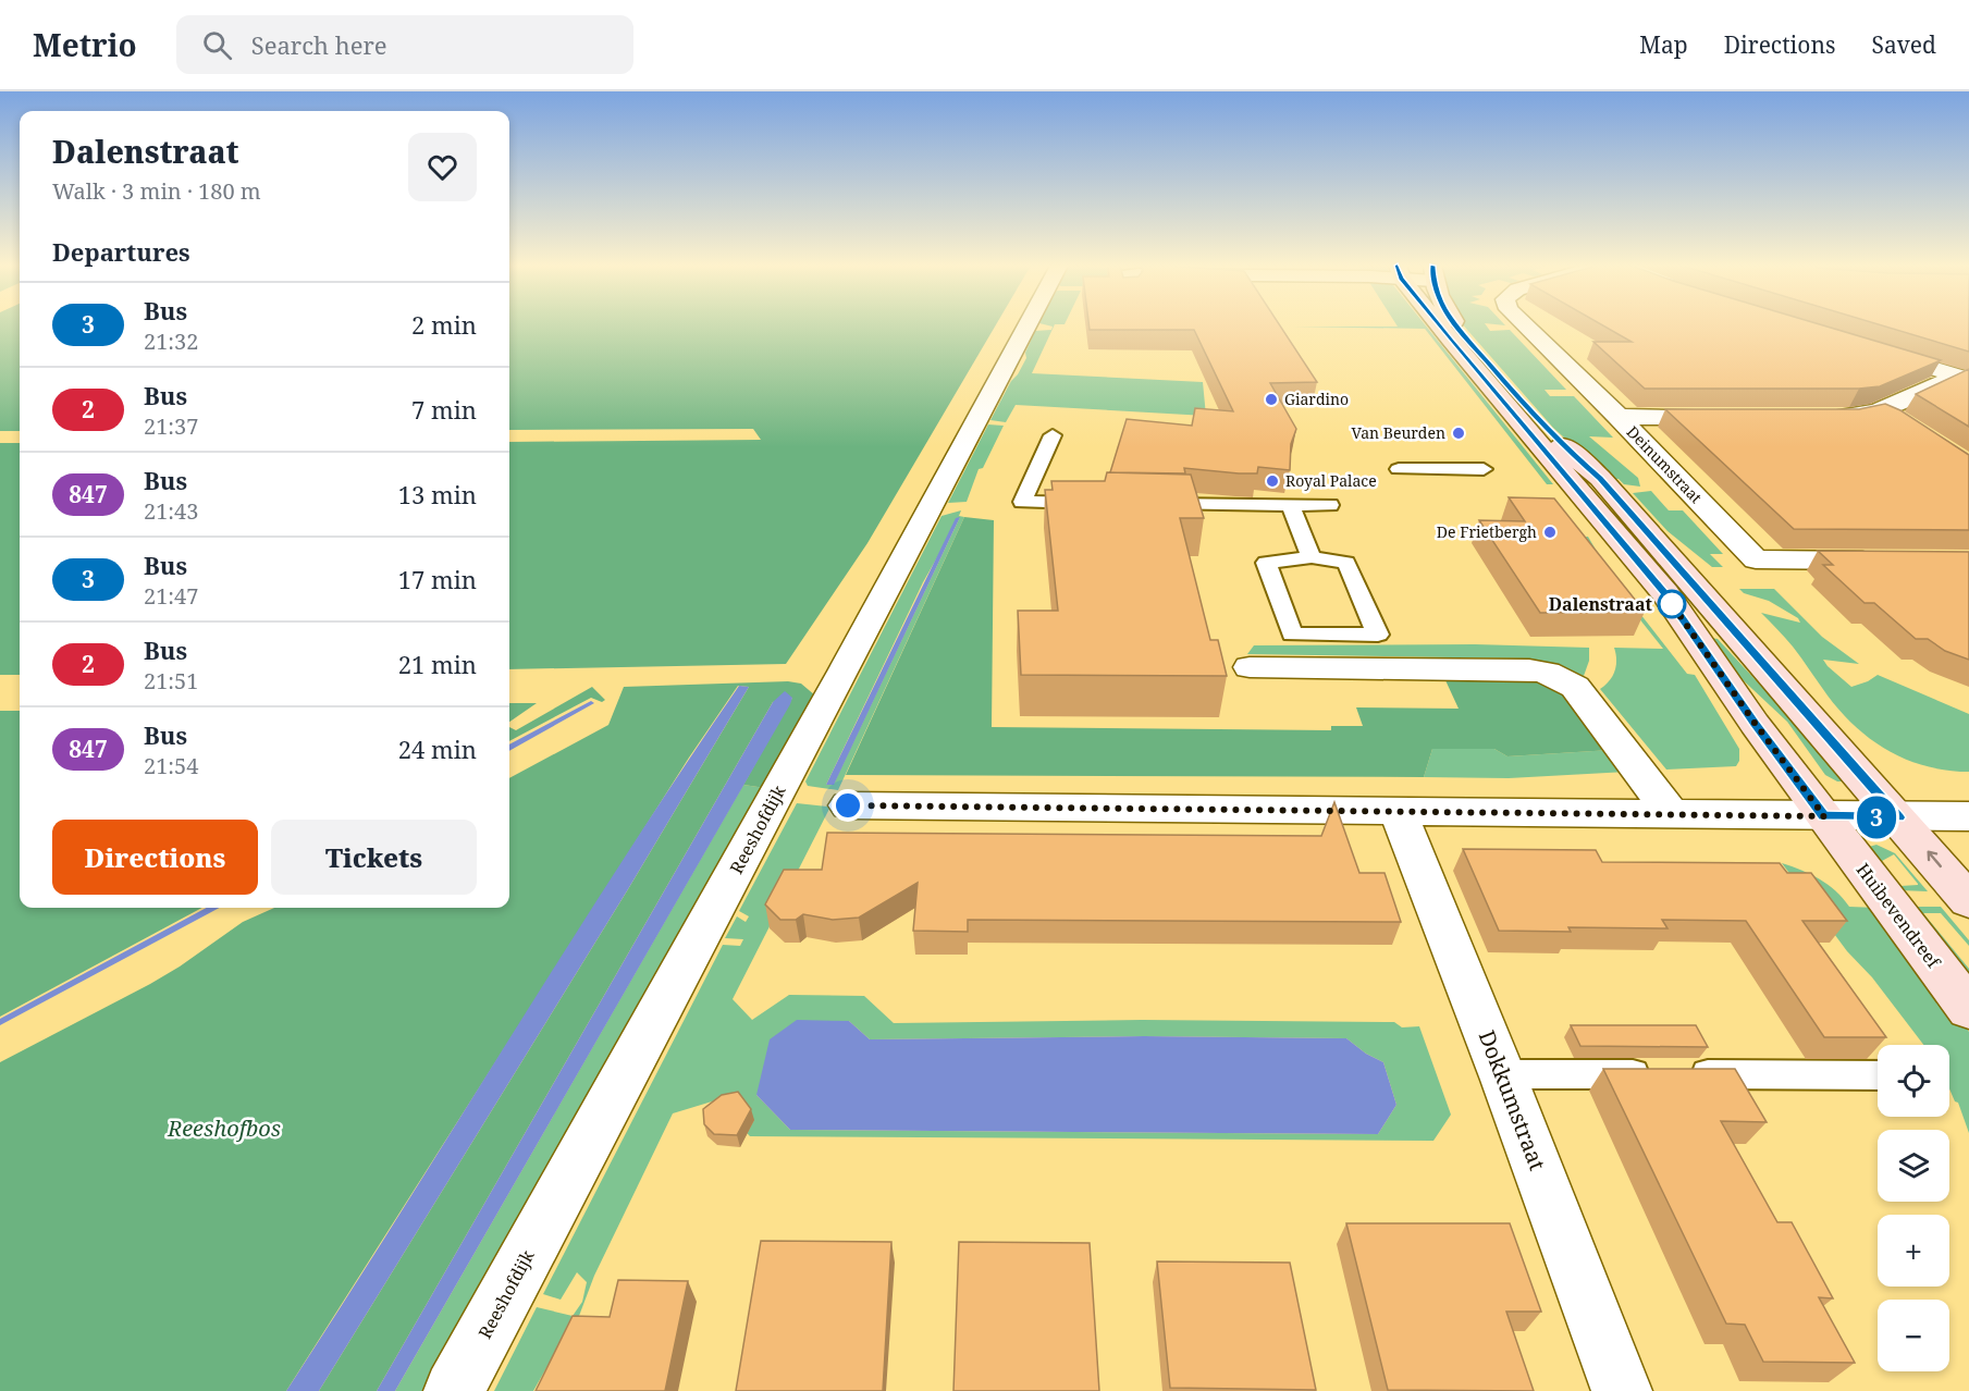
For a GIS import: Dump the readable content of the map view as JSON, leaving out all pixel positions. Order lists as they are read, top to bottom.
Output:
{
  "streets": {
    "street": [
      "Deinumstraat",
      "Reeshofdijk",
      "Huibevendreef",
      "Dokkumstraat"
    ]
  },
  "parks": ["Reeshofbos"],
  "places": [
    "Giardino",
    "Van Beurden",
    "Royal Palace",
    "De Frietbergh",
    "Dalenstraat"
  ],
  "lines": ["bus line 3"],
  "page": {
    "header": "Metrio",
    "search": "Search here",
    "nav": ["Map", "Directions", "Saved"],
    "on_map": "3",
    "heading": [
      ["Dalenstraat", "Walk · 3 min · 180 m"],
      "Departures"
    ],
    "list": [
      {
        "mark": "3",
        "name": "Bus",
        "note": "21:32",
        "value": "2 min"
      },
      {
        "mark": "2",
        "name": "Bus",
        "note": "21:37",
        "value": "7 min"
      },
      {
        "mark": "847",
        "name": "Bus",
        "note": "21:43",
        "value": "13 min"
      },
      {
        "mark": "3",
        "name": "Bus",
        "note": "21:47",
        "value": "17 min"
      },
      {
        "mark": "2",
        "name": "Bus",
        "note": "21:51",
        "value": "21 min"
      },
      {
        "mark": "847",
        "name": "Bus",
        "note": "21:54",
        "value": "24 min"
      }
    ],
    "buttons": ["Directions", "Tickets"],
    "map_buttons": ["+", "−"]
  }
}
